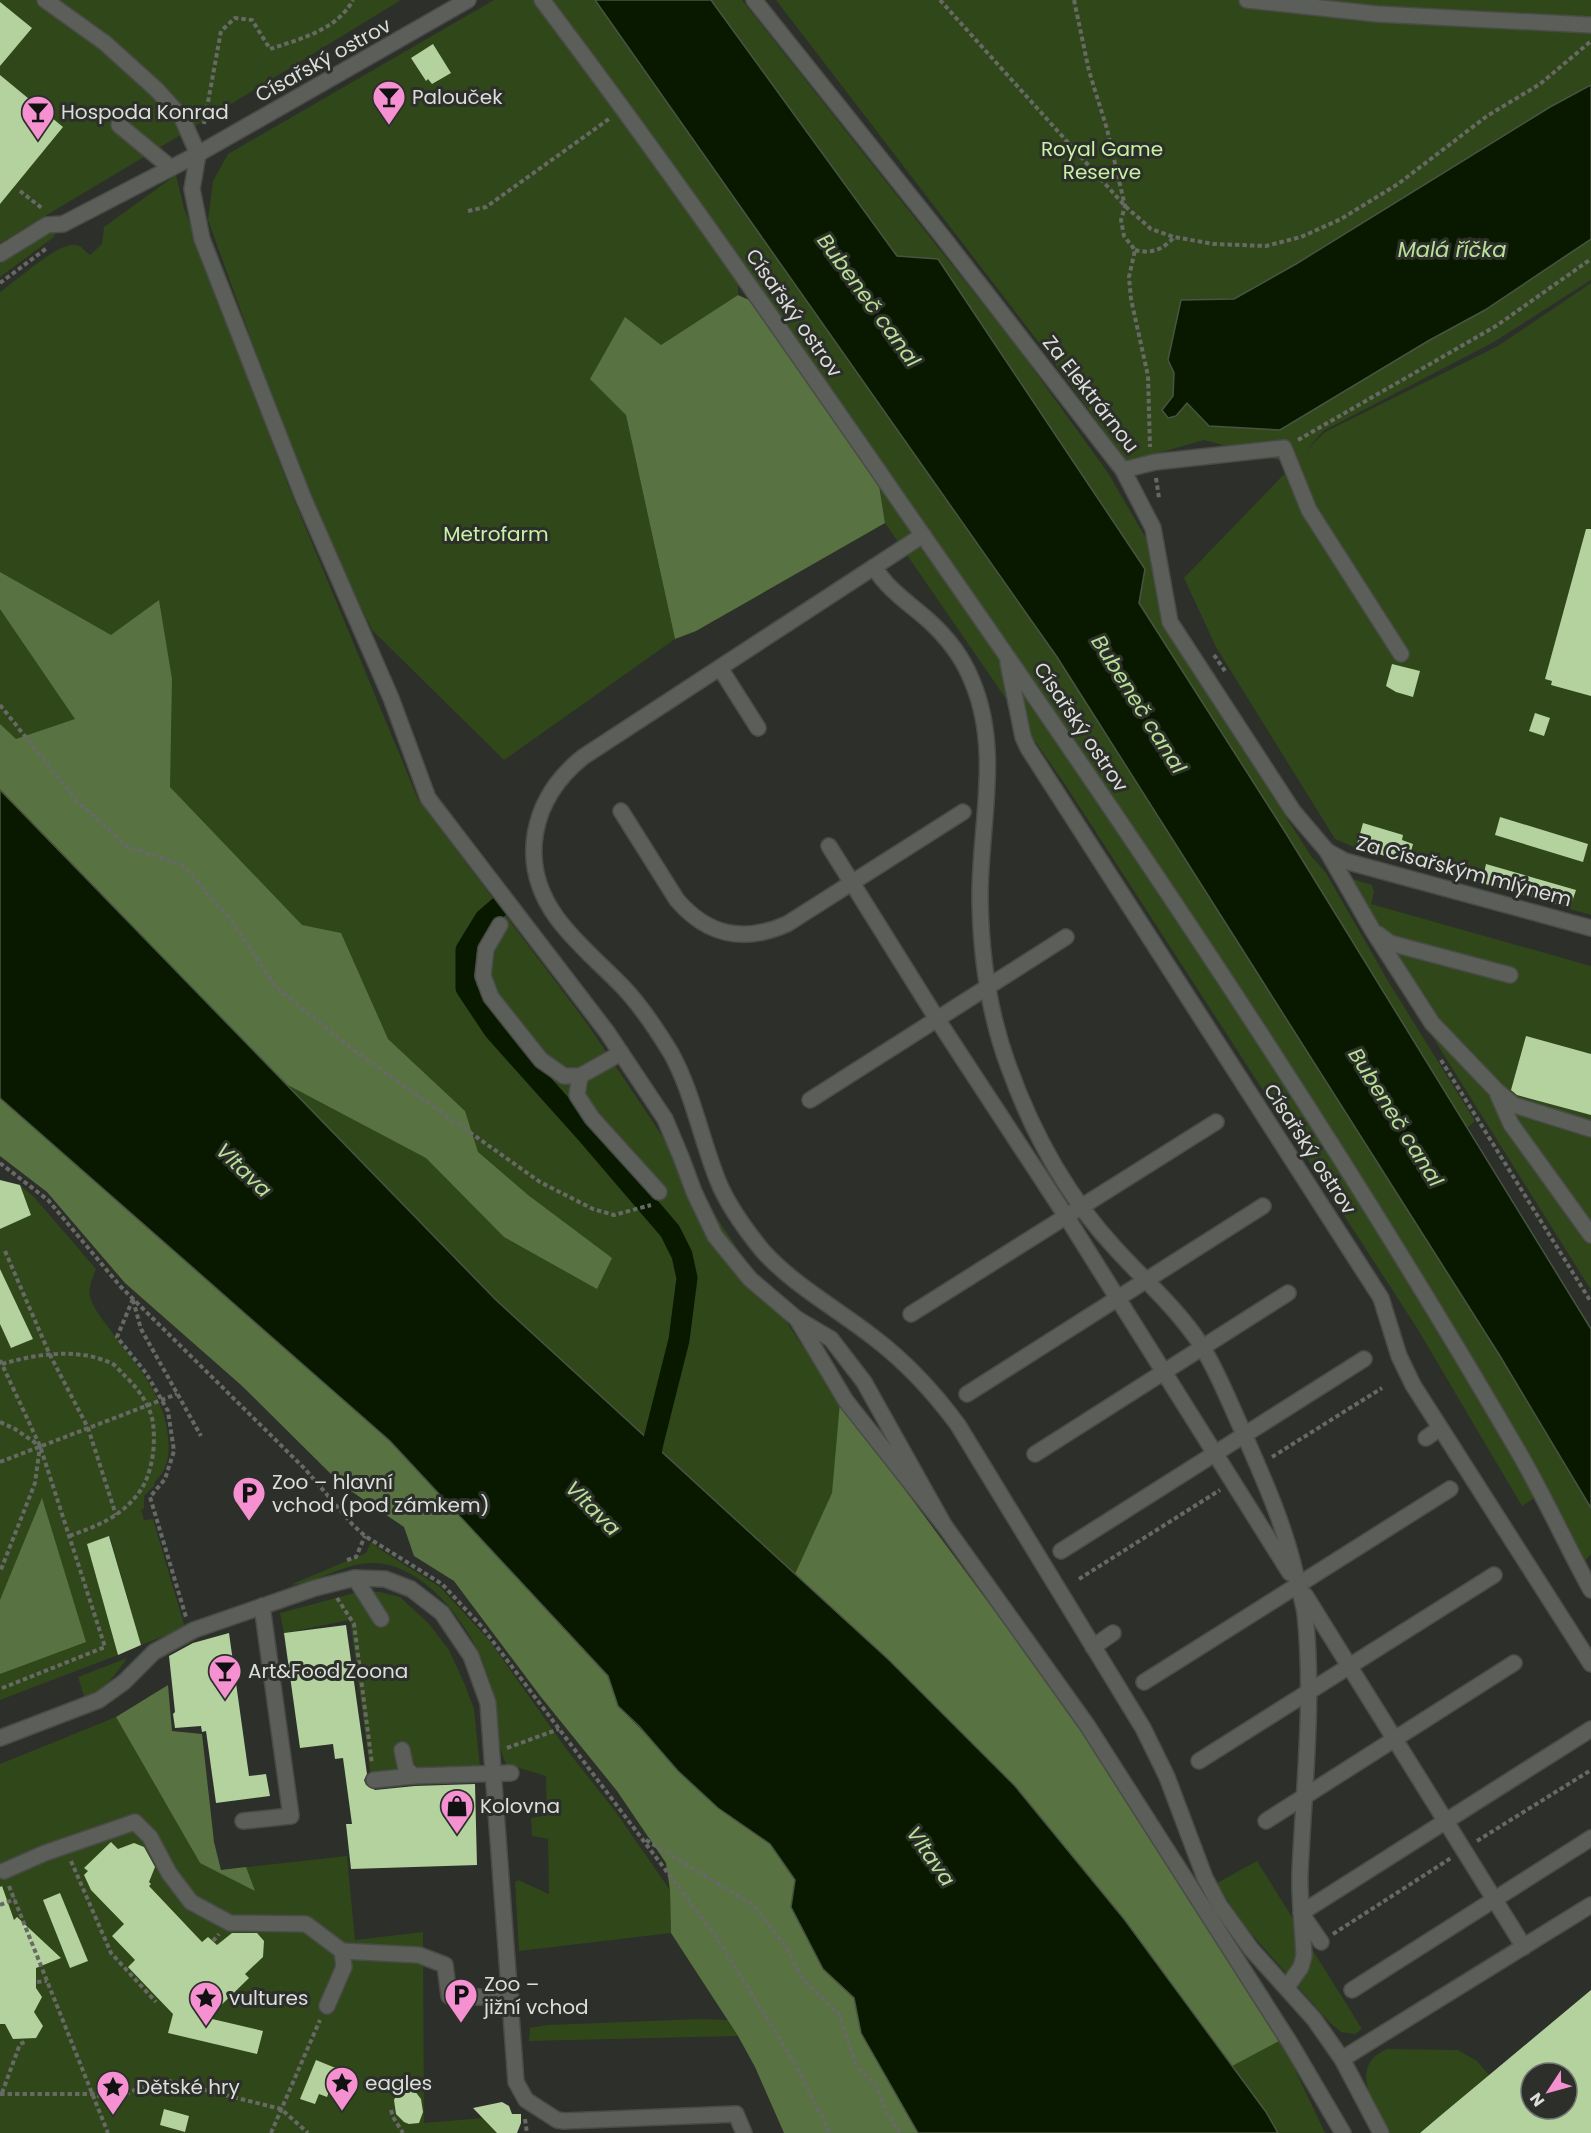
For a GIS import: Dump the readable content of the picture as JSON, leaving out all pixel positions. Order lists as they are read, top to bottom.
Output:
{
  "streets": {
    "street": ["Císařský ostrov", "Za Elektrárnou", "Za Císařským mlýnem"]
  },
  "crossings": [
    ["Za Elektrárnou", "Za Císařským mlýnem"]
  ],
  "water": ["Malá říčka", "Bubeneč canal", "Vltava"],
  "parks": ["Royal Game Reserve", "Metrofarm"],
  "places": {
    "bar": ["Palouček", "Hospoda Konrad", "Art&Food Zoona"],
    "parking": ["Zoo – hlavní vchod (pod zámkem)", "Zoo – jižní vchod"],
    "shop": ["Kolovna"],
    "place": ["vultures", "eagles", "Dětské hry"]
  },
  "north": "bottom left"
}
